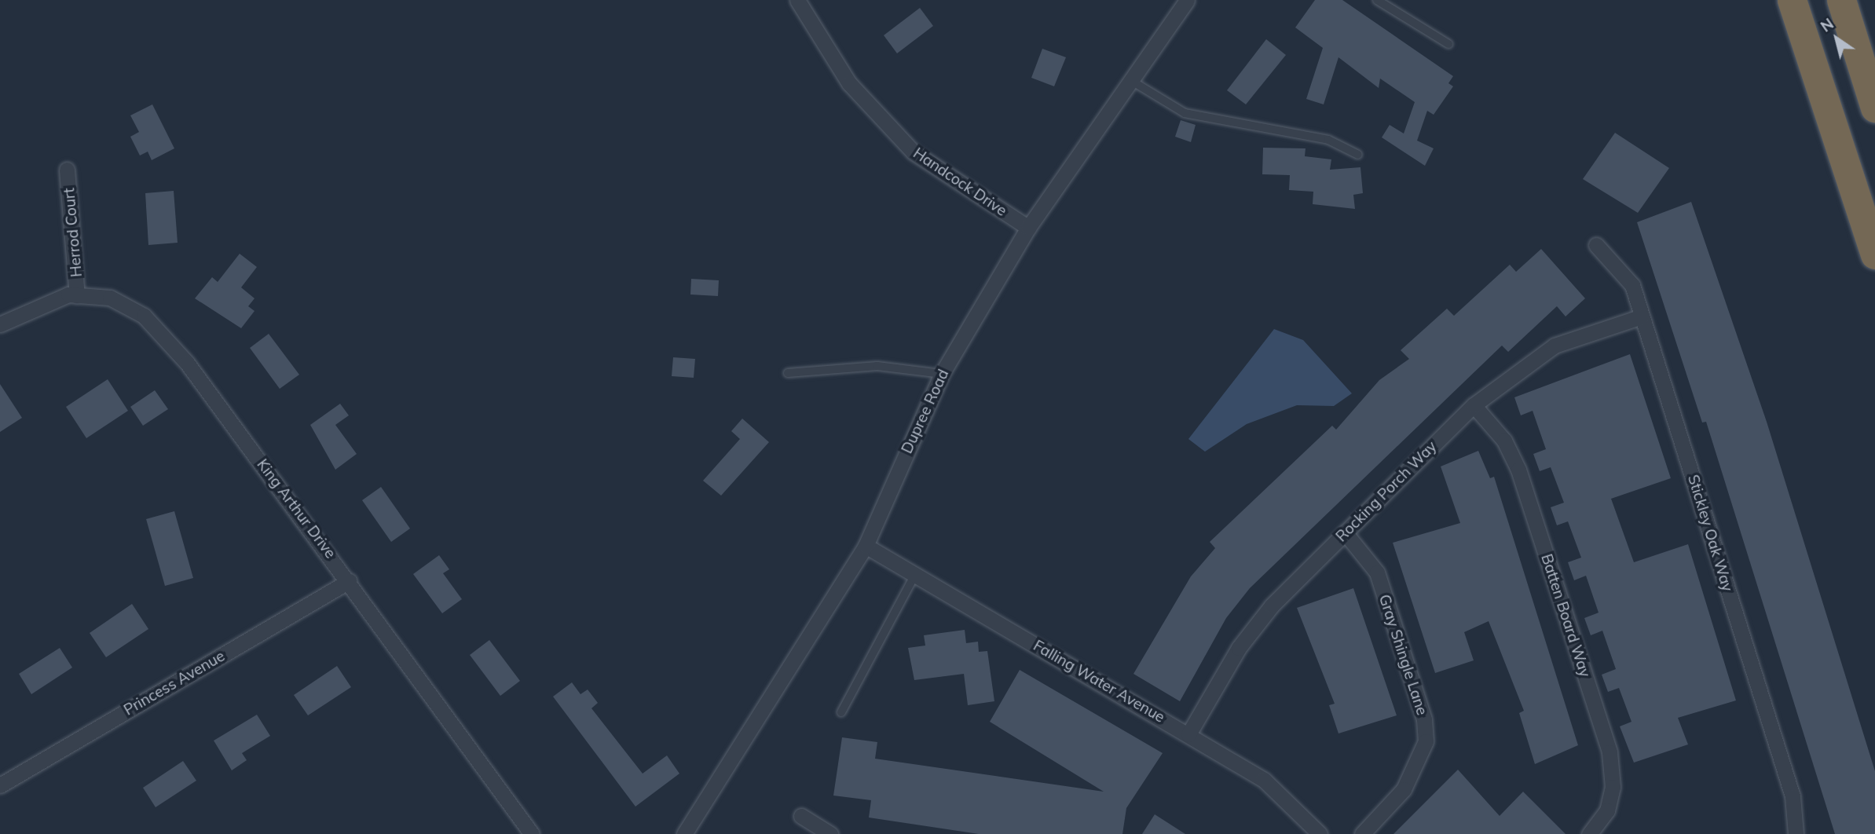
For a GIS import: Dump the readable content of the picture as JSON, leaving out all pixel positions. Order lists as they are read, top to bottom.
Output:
{
  "streets": {
    "street": [
      "Handcock Drive",
      "Herrod Court",
      "Dupree Road",
      "Rocking Porch Way",
      "King Arthur Drive",
      "Stickley Oak Way",
      "Batten Board Way",
      "Gray Shingle Lane",
      "Falling Water Avenue",
      "Princess Avenue"
    ]
  },
  "crossings": [
    ["Handcock Drive", "Dupree Road"],
    ["Herrod Court", "King Arthur Drive"],
    ["Dupree Road", "Falling Water Avenue"],
    ["Rocking Porch Way", "Stickley Oak Way"],
    ["Rocking Porch Way", "Batten Board Way"],
    ["Rocking Porch Way", "Gray Shingle Lane"],
    ["Rocking Porch Way", "Falling Water Avenue"],
    ["King Arthur Drive", "Princess Avenue"]
  ],
  "north": "top left"
}
